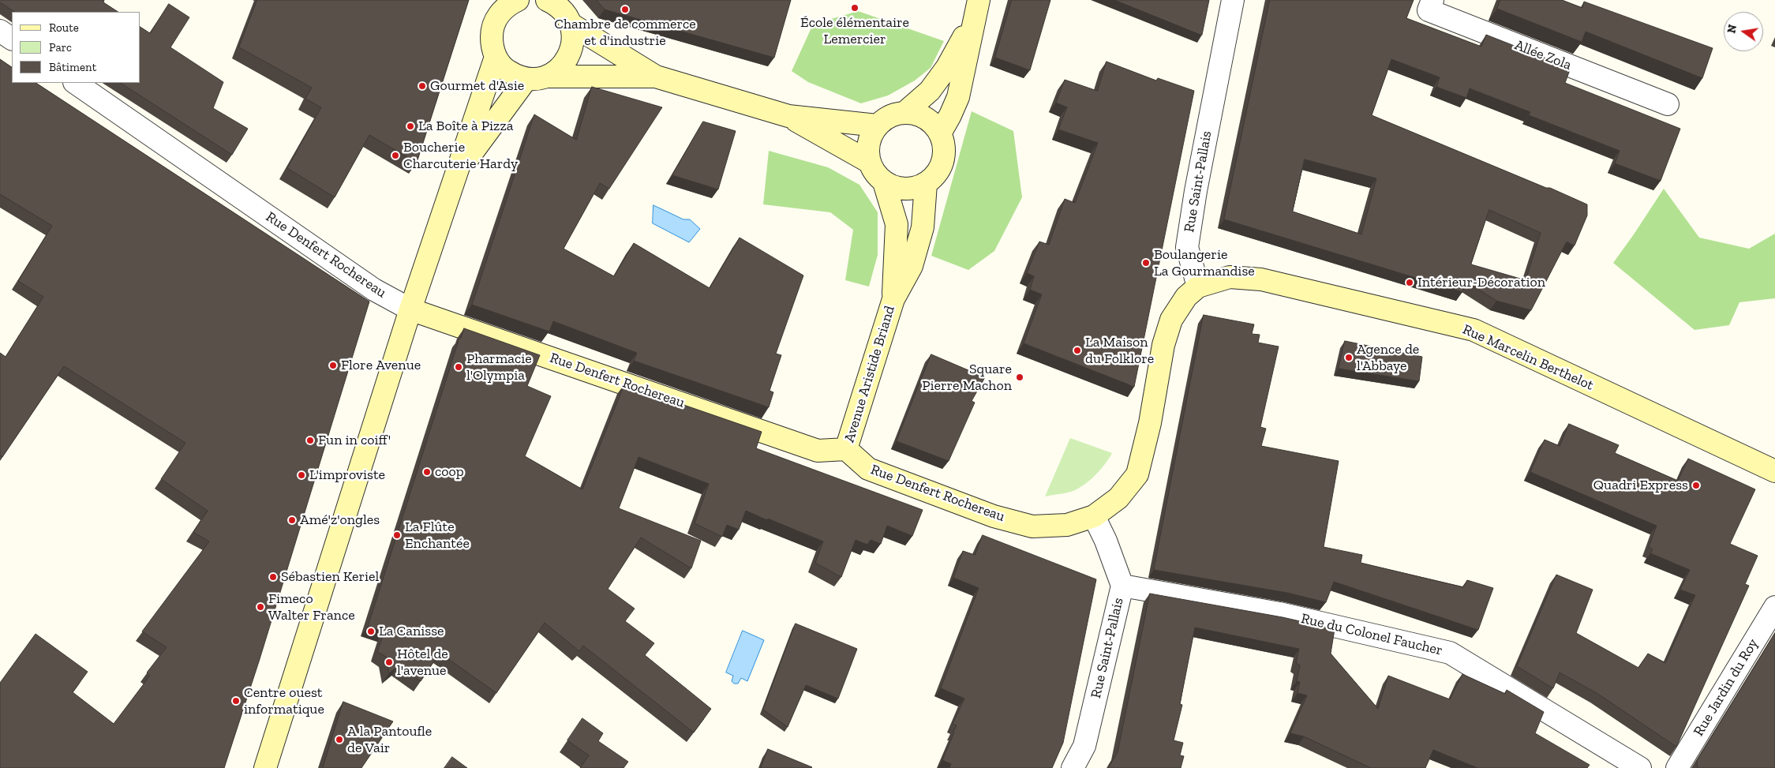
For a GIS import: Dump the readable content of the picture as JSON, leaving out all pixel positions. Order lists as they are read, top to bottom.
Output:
{
  "streets": {
    "main road": ["Rue Denfert Rochereau", "Rue Marcelin Berthelot", "Avenue Aristide Briand"],
    "street": [
      "Allée Zola",
      "Rue Saint-Pallais",
      "Rue du Colonel Faucher",
      "Rue Jardin du Roy"
    ]
  },
  "crossings": [
    ["Rue Saint-Pallais", "Rue Denfert Rochereau"],
    ["Rue Saint-Pallais", "Rue Marcelin Berthelot"],
    ["Rue Saint-Pallais", "Rue du Colonel Faucher"],
    ["Rue Denfert Rochereau", "Avenue Aristide Briand"]
  ],
  "places": [
    "École élémentaire Lemercier",
    "Chambre de commerce et d'industrie",
    "Gourmet d'Asie",
    "La Boîte à Pizza",
    "Boucherie Charcuterie Hardy",
    "Boulangerie La Gourmandise",
    "Intérieur-Décoration",
    "La Maison du Folklore",
    "Agence de l'Abbaye",
    "Flore Avenue",
    "Pharmacie l'Olympia",
    "Square Pierre Machon",
    "Fun in coiff'",
    "coop",
    "L'improviste",
    "Quadri Express",
    "Amé'z'ongles",
    "La Flûte Enchantée",
    "Sébastien Keriel",
    "Fimeco Walter France",
    "La Canisse",
    "Hôtel de l'avenue",
    "Centre ouest informatique",
    "A la Pantoufle de Vair"
  ],
  "legend": ["Route", "Parc", "Bâtiment"],
  "north": "left"
}
